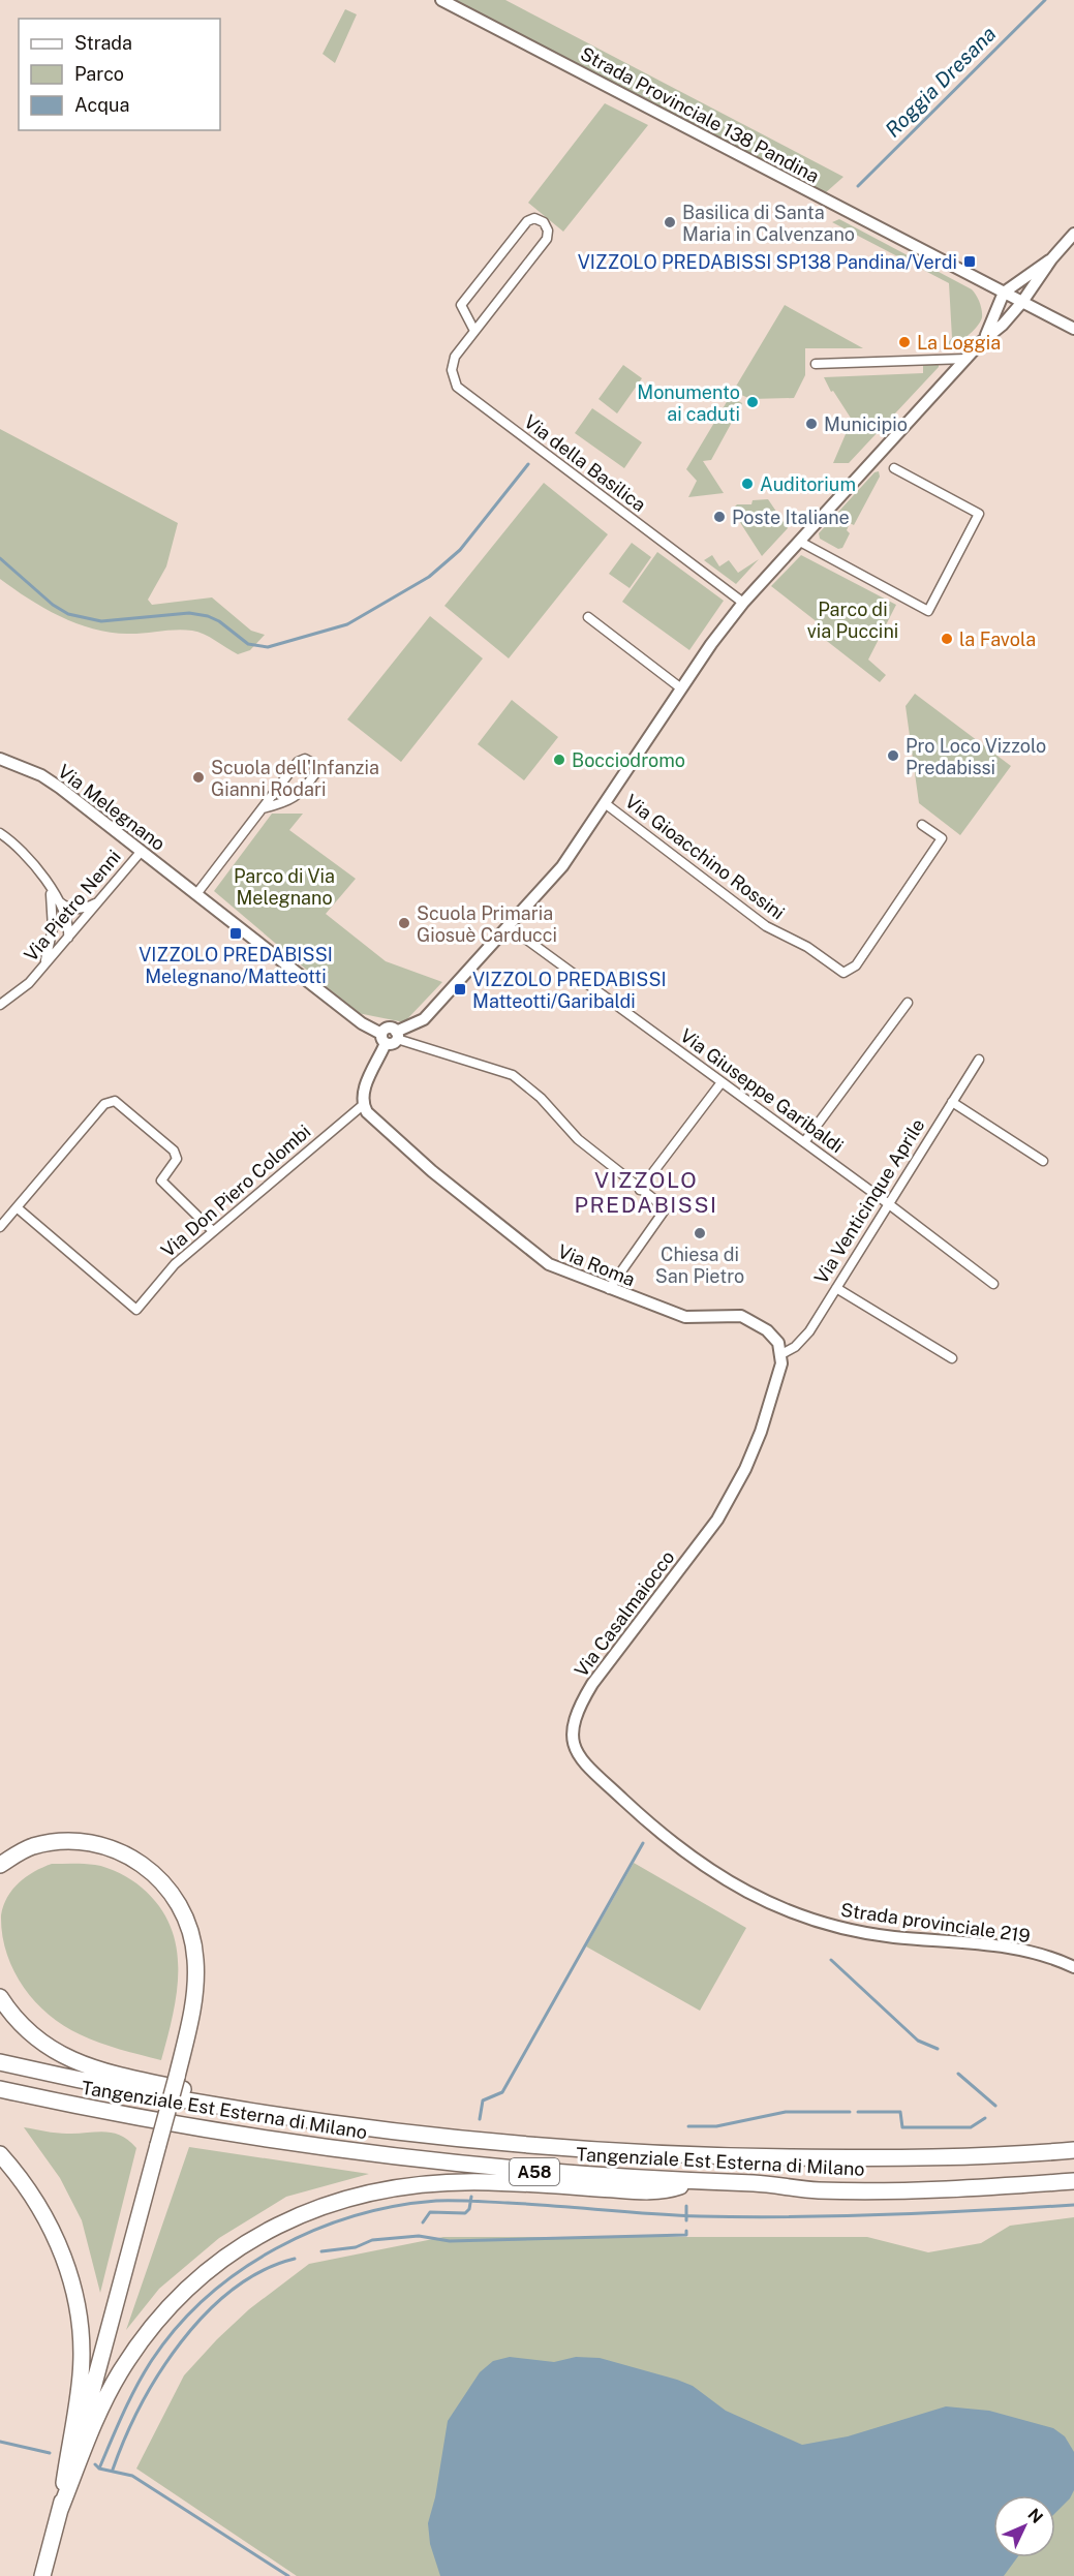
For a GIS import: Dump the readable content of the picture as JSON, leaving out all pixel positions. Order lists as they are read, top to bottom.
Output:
{
  "streets": {
    "highway": ["Tangenziale Est Esterna di Milano", "A58"],
    "street": [
      "Strada Provinciale 138 Pandina",
      "Via della Basilica",
      "Via Melegnano",
      "Via Gioacchino Rossini",
      "Via Pietro Nenni",
      "Via Giuseppe Garibaldi",
      "Via Don Piero Colombi",
      "Via Venticinque Aprile",
      "Via Roma",
      "Via Casalmaiocco",
      "Strada provinciale 219"
    ]
  },
  "crossings": [
    ["Via Melegnano", "Via Pietro Nenni"],
    ["Via Giuseppe Garibaldi", "Via Venticinque Aprile"],
    ["Via Don Piero Colombi", "Via Roma"],
    ["Via Venticinque Aprile", "Via Roma"],
    ["Via Venticinque Aprile", "Via Casalmaiocco"],
    ["Via Roma", "Via Casalmaiocco"],
    ["Via Casalmaiocco", "Strada provinciale 219"],
    ["Tangenziale Est Esterna di Milano", "A58"]
  ],
  "districts": ["VIZZOLO PREDABISSI"],
  "water": ["Roggia Dresana"],
  "parks": ["Parco di via Puccini", "Parco di Via Melegnano"],
  "places": {
    "other": [
      "Basilica di Santa Maria in Calvenzano",
      "La Loggia",
      "Monumento ai caduti",
      "Municipio",
      "Auditorium",
      "Poste Italiane",
      "la Favola",
      "Pro Loco Vizzolo Predabissi",
      "Bocciodromo",
      "Scuola dell'Infanzia Gianni Rodari",
      "Scuola Primaria Giosuè Carducci",
      "Chiesa di San Pietro"
    ],
    "transit": ["VIZZOLO PREDABISSI SP138 Pandina/Verdi", "VIZZOLO PREDABISSI Melegnano/Matteotti", "VIZZOLO PREDABISSI Matteotti/Garibaldi"]
  },
  "legend": ["Strada", "Parco", "Acqua"],
  "north": "top right"
}
